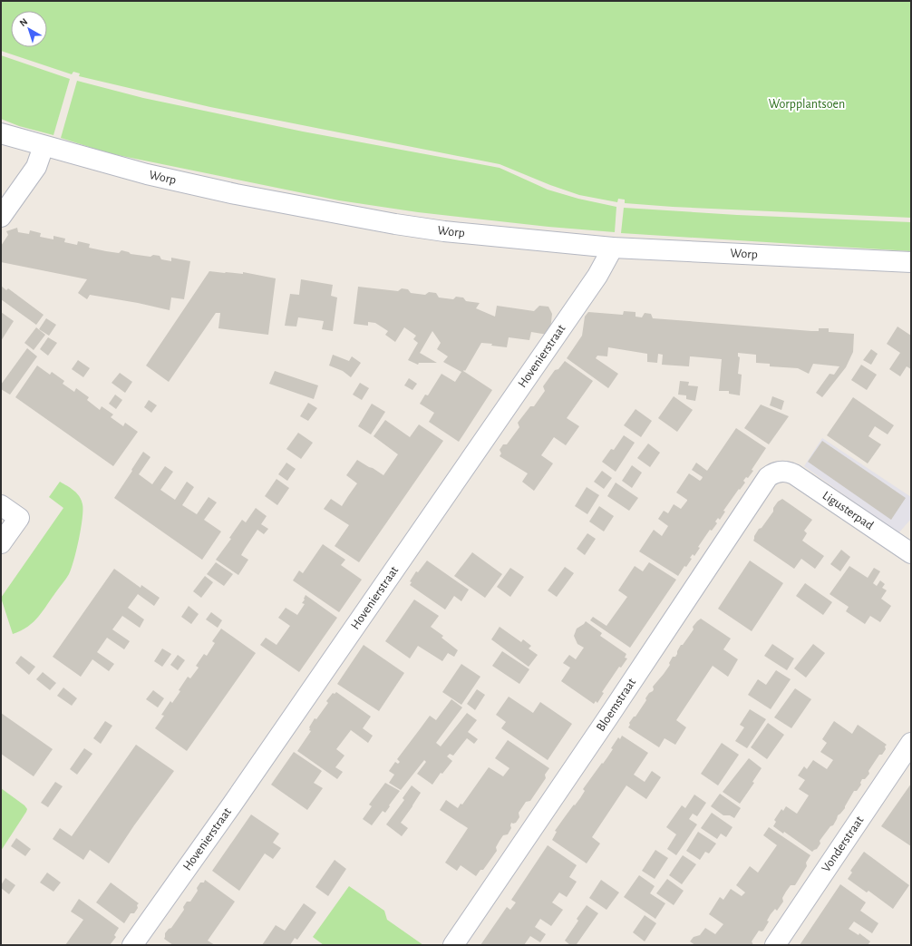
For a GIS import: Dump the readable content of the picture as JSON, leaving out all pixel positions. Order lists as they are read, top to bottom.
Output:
{
  "streets": {
    "street": [
      "Worp",
      "Hovenierstraat",
      "Ligusterpad",
      "Bloemstraat",
      "Vonderstraat"
    ]
  },
  "crossings": [
    ["Worp", "Hovenierstraat"],
    ["Ligusterpad", "Bloemstraat"]
  ],
  "parks": ["Worpplantsoen"],
  "north": "top left"
}
